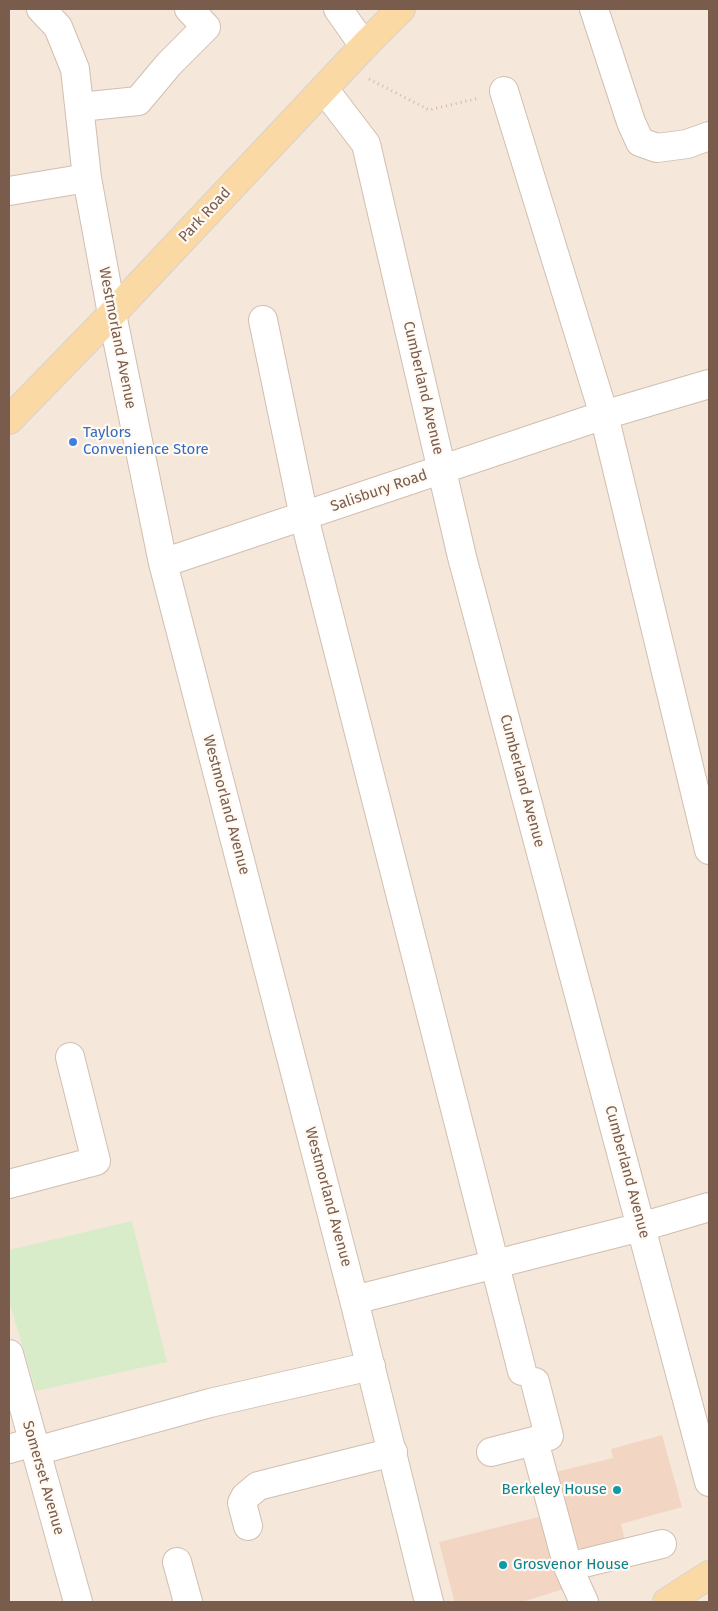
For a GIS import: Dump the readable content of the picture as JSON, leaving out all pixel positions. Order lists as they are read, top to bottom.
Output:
{
  "streets": {
    "main road": ["Park Road"],
    "street": [
      "Westmorland Avenue",
      "Cumberland Avenue",
      "Salisbury Road",
      "Somerset Avenue"
    ]
  },
  "crossings": [
    ["Park Road", "Westmorland Avenue"],
    ["Park Road", "Cumberland Avenue"],
    ["Westmorland Avenue", "Salisbury Road"],
    ["Cumberland Avenue", "Salisbury Road"]
  ],
  "places": ["Taylors Convenience Store", "Berkeley House", "Grosvenor House"]
}
